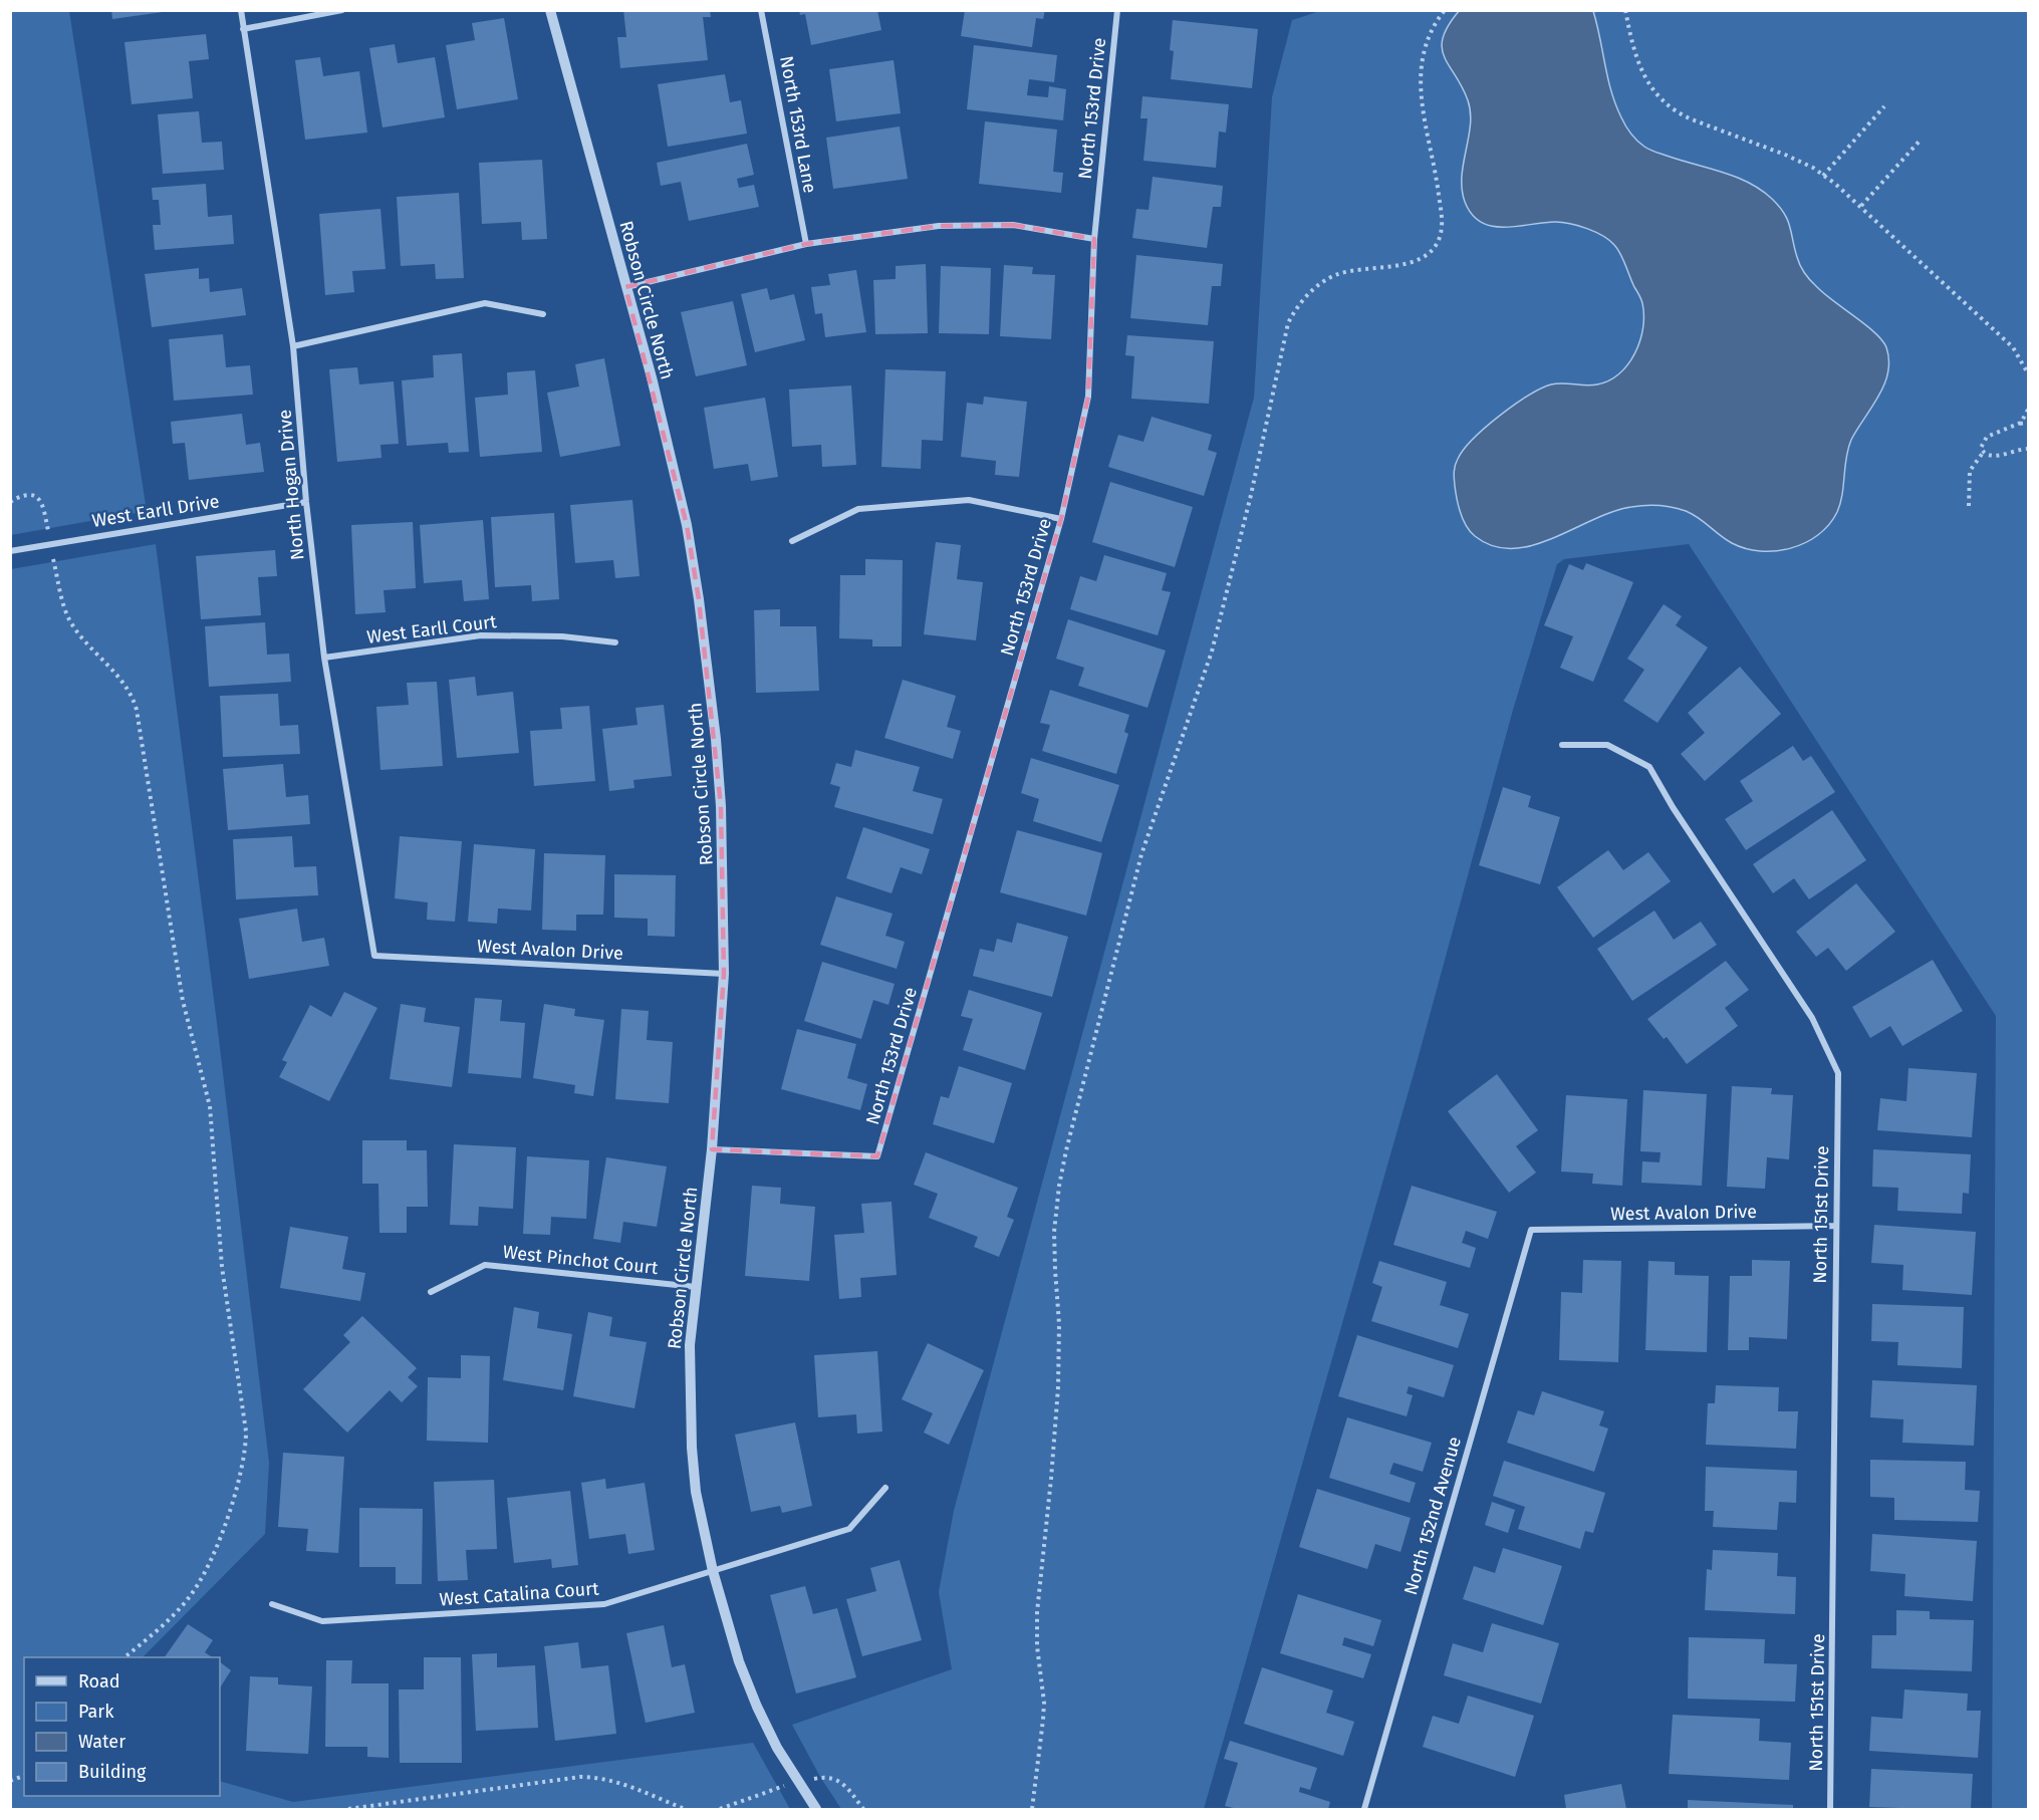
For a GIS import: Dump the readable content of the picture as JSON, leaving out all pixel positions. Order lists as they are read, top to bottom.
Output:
{
  "streets": {
    "street": [
      "North 153rd Drive",
      "North 153rd Lane",
      "Robson Circle North",
      "North Hogan Drive",
      "West Earll Drive",
      "West Earll Court",
      "West Avalon Drive",
      "North 151st Drive",
      "West Pinchot Court",
      "North 152nd Avenue",
      "West Catalina Court"
    ]
  },
  "crossings": [
    ["North 153rd Drive", "Robson Circle North"],
    ["Robson Circle North", "West Avalon Drive"],
    ["Robson Circle North", "West Pinchot Court"],
    ["Robson Circle North", "West Catalina Court"],
    ["North Hogan Drive", "West Earll Drive"],
    ["North Hogan Drive", "West Earll Court"],
    ["North Hogan Drive", "West Avalon Drive"],
    ["West Avalon Drive", "North 151st Drive"],
    ["West Avalon Drive", "North 152nd Avenue"]
  ],
  "legend": [
    "Road",
    "Park",
    "Water",
    "Building"
  ]
}
